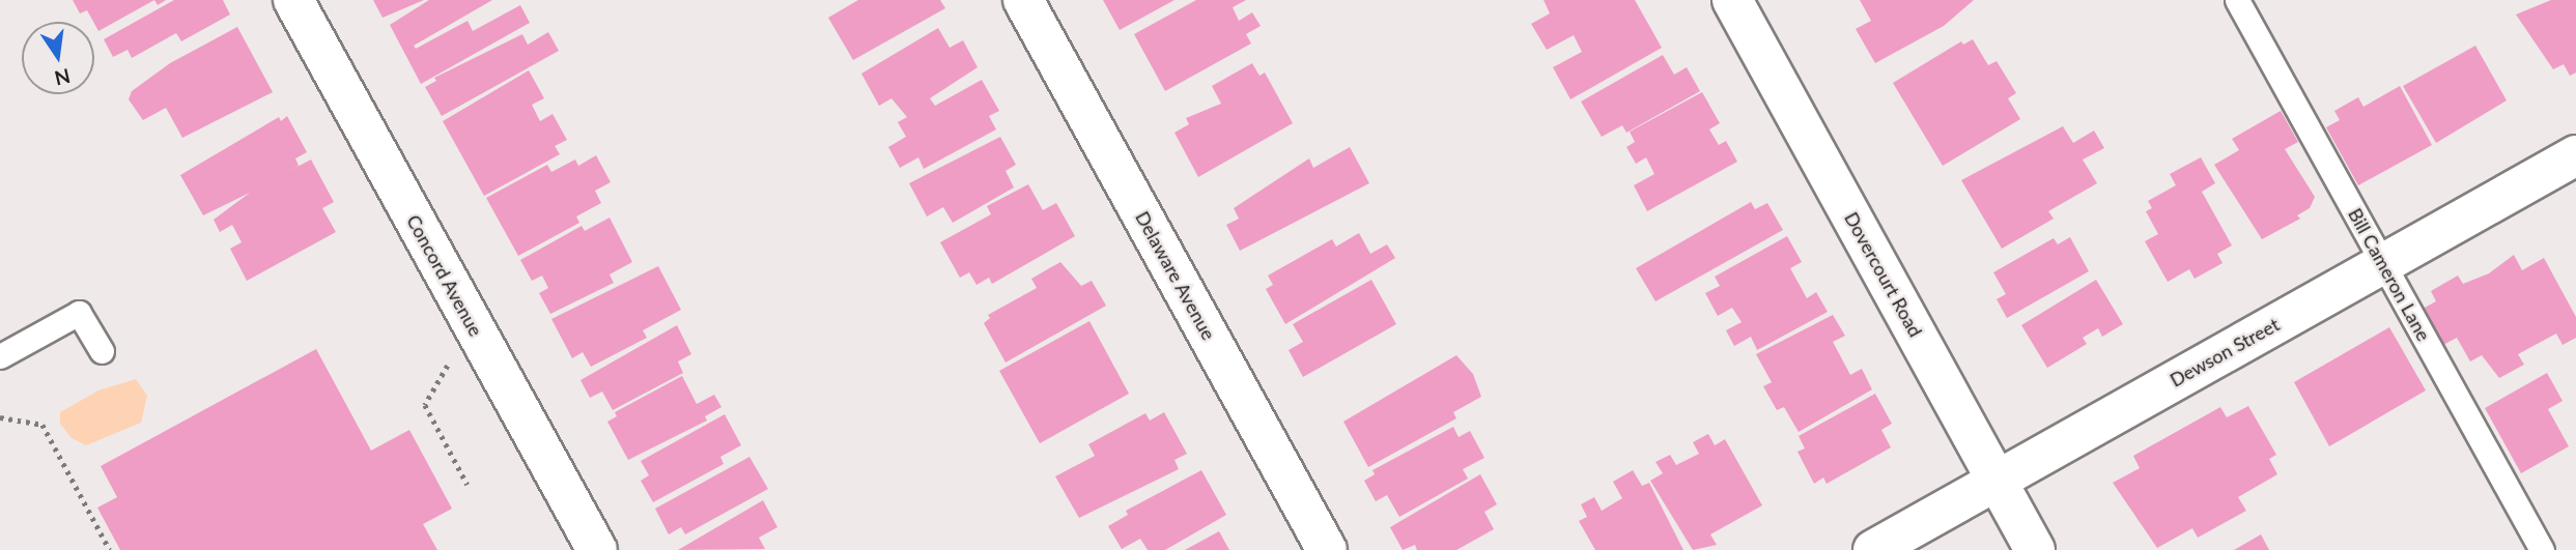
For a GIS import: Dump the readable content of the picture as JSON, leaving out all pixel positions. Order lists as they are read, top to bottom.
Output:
{
  "streets": {
    "street": [
      "Dovercourt Road",
      "Concord Avenue",
      "Delaware Avenue",
      "Dewson Street"
    ],
    "lane": ["Bill Cameron Lane"]
  },
  "crossings": [
    ["Dovercourt Road", "Dewson Street"],
    ["Bill Cameron Lane", "Dewson Street"]
  ],
  "north": "bottom"
}
